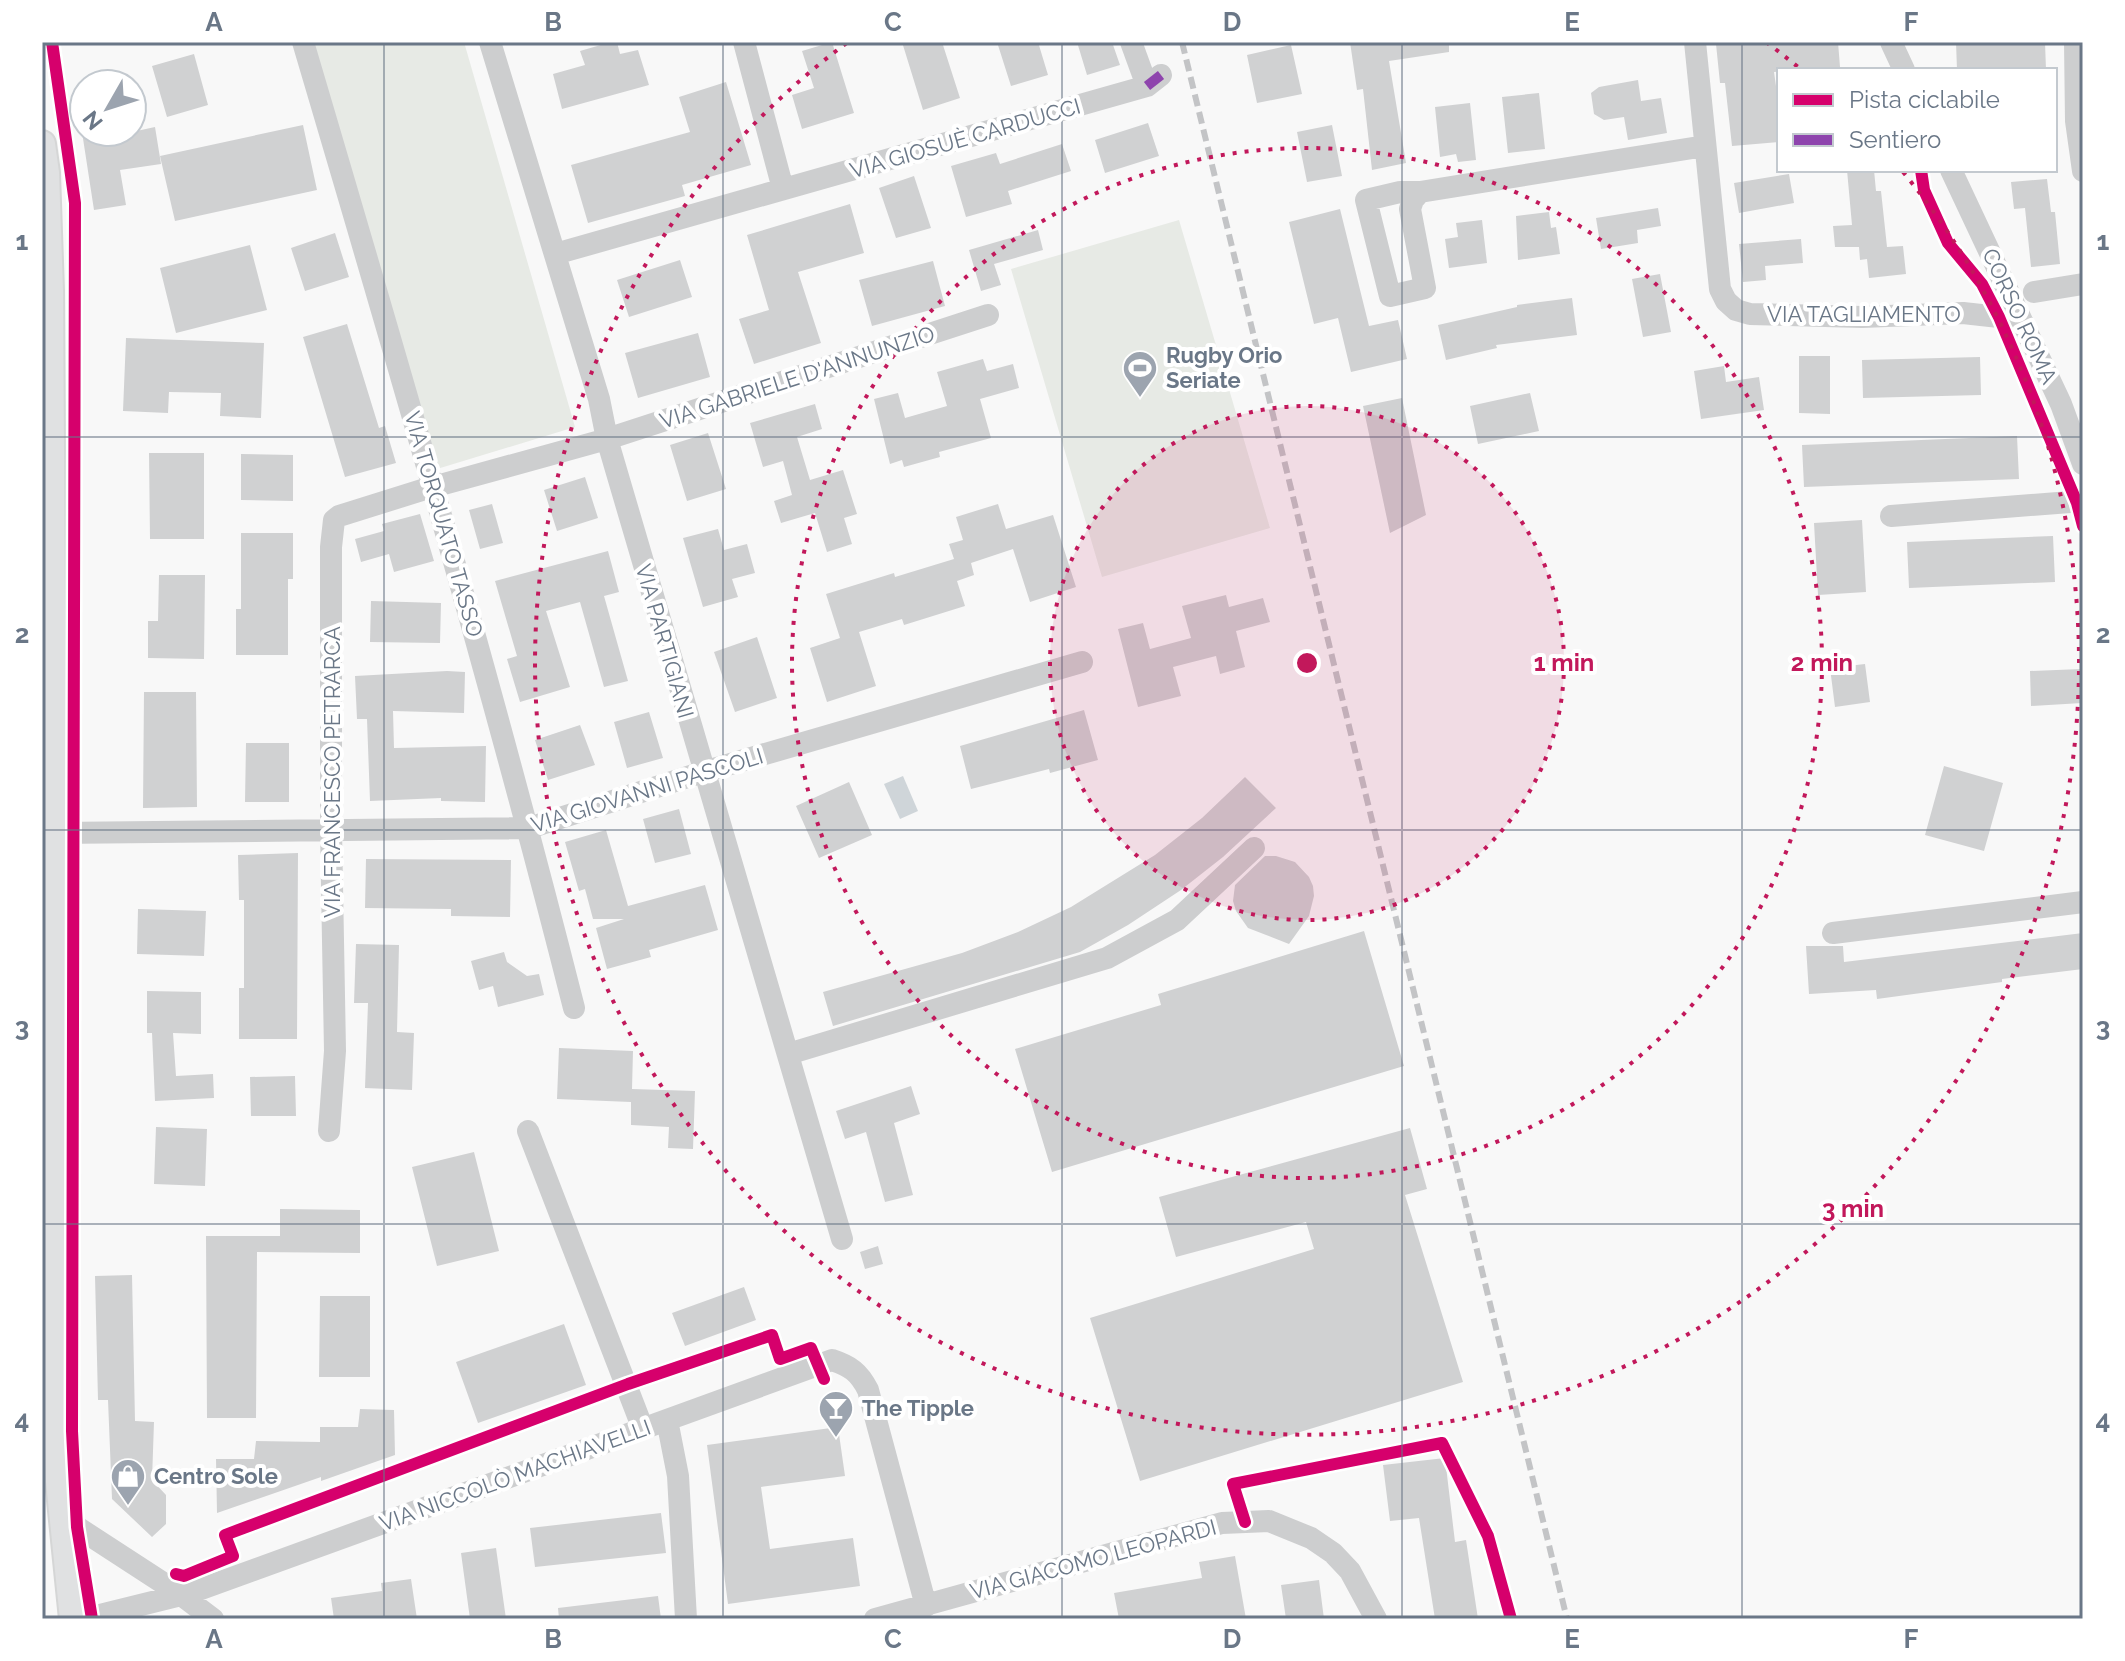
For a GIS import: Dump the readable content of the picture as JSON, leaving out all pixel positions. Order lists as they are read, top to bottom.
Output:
{
  "streets": {
    "street": [
      "VIA GIOSUÈ CARDUCCI",
      "VIA TAGLIAMENTO",
      "CORSO ROMA",
      "VIA GABRIELE D'ANNUNZIO",
      "VIA TORQUATO TASSO",
      "VIA PARTIGIANI",
      "VIA FRANCESCO PETRARCA",
      "VIA GIOVANNI PASCOLI",
      "VIA NICCOLÒ MACHIAVELLI",
      "VIA GIACOMO LEOPARDI"
    ]
  },
  "crossings": [
    ["VIA GIOSUÈ CARDUCCI", "VIA PARTIGIANI"],
    ["VIA TAGLIAMENTO", "CORSO ROMA"],
    ["VIA GABRIELE D'ANNUNZIO", "VIA TORQUATO TASSO"],
    ["VIA GABRIELE D'ANNUNZIO", "VIA PARTIGIANI"],
    ["VIA GABRIELE D'ANNUNZIO", "VIA FRANCESCO PETRARCA"],
    ["VIA TORQUATO TASSO", "VIA FRANCESCO PETRARCA"],
    ["VIA TORQUATO TASSO", "VIA GIOVANNI PASCOLI"],
    ["VIA PARTIGIANI", "VIA GIOVANNI PASCOLI"],
    ["VIA FRANCESCO PETRARCA", "VIA GIOVANNI PASCOLI"],
    ["VIA NICCOLÒ MACHIAVELLI", "VIA GIACOMO LEOPARDI"]
  ],
  "places": {
    "sports": ["Rugby Orio Seriate"],
    "bar": ["The Tipple"],
    "shop": ["Centro Sole"]
  },
  "legend": ["Pista ciclabile", "Sentiero"],
  "north": "bottom left",
  "grid": {
    "columns": [
      "A",
      "B",
      "C",
      "D",
      "E",
      "F"
    ],
    "rows": [
      "1",
      "2",
      "3",
      "4"
    ]
  },
  "rings": ["1 min", "2 min", "3 min"]
}
